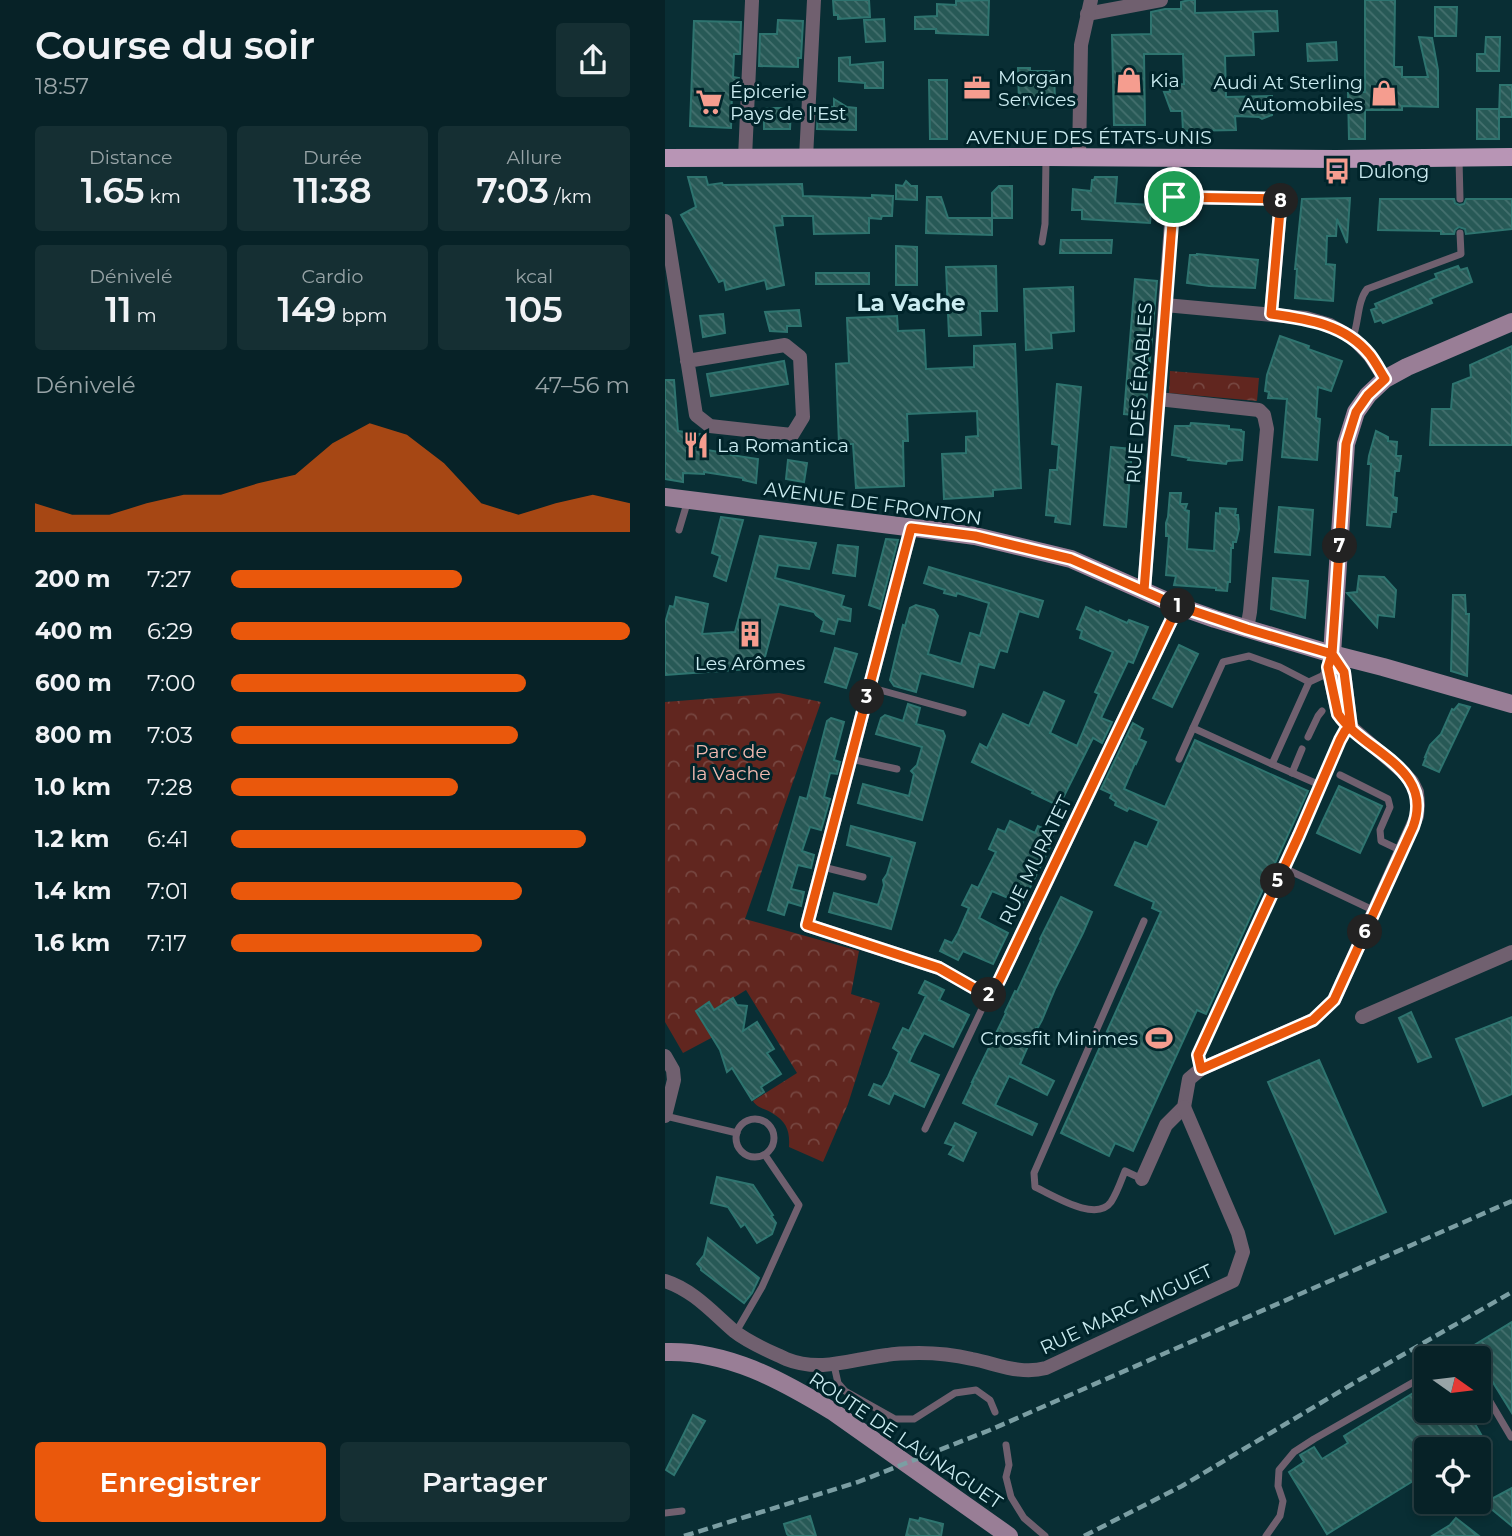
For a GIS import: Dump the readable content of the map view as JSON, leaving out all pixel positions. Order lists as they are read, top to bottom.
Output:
{
  "streets": {
    "main road": ["AVENUE DES ÉTATS-UNIS"],
    "street": [
      "RUE DES ÉRABLES",
      "AVENUE DE FRONTON",
      "RUE MURATET",
      "RUE MARC MIGUET",
      "ROUTE DE LAUNAGUET"
    ]
  },
  "crossings": [
    ["RUE DES ÉRABLES", "AVENUE DE FRONTON"],
    ["AVENUE DE FRONTON", "RUE MURATET"]
  ],
  "districts": ["La Vache"],
  "parks": ["Parc de la Vache"],
  "places": {
    "shop": ["Kia", "Audi At Sterling Automobiles"],
    "office": ["Morgan Services"],
    "supermarket": ["Épicerie Pays de l'Est"],
    "bus stop": ["Dulong"],
    "restaurant": ["La Romantica"],
    "building": ["Les Arômes"],
    "sports": ["Crossfit Minimes"]
  },
  "north": "right",
  "page": {
    "heading": ["Course du soir", "18:57"],
    "stats": [
      ["Distance", "1.65 km"],
      ["Durée", "11:38"],
      ["Allure", "7:03 /km"],
      ["Dénivelé", "11 m"],
      ["Cardio", "149 bpm"],
      ["kcal", "105"]
    ],
    "pins": [
      "8",
      "7",
      "1",
      "3",
      "5",
      "6",
      "2"
    ],
    "chart": ["Dénivelé", "47–56 m"],
    "list": [
      {
        "name": "200 m",
        "note": "7:27"
      },
      {
        "name": "400 m",
        "note": "6:29"
      },
      {
        "name": "600 m",
        "note": "7:00"
      },
      {
        "name": "800 m",
        "note": "7:03"
      },
      {
        "name": "1.0 km",
        "note": "7:28"
      },
      {
        "name": "1.2 km",
        "note": "6:41"
      },
      {
        "name": "1.4 km",
        "note": "7:01"
      },
      {
        "name": "1.6 km",
        "note": "7:17"
      }
    ],
    "buttons": ["Enregistrer", "Partager"]
  }
}
